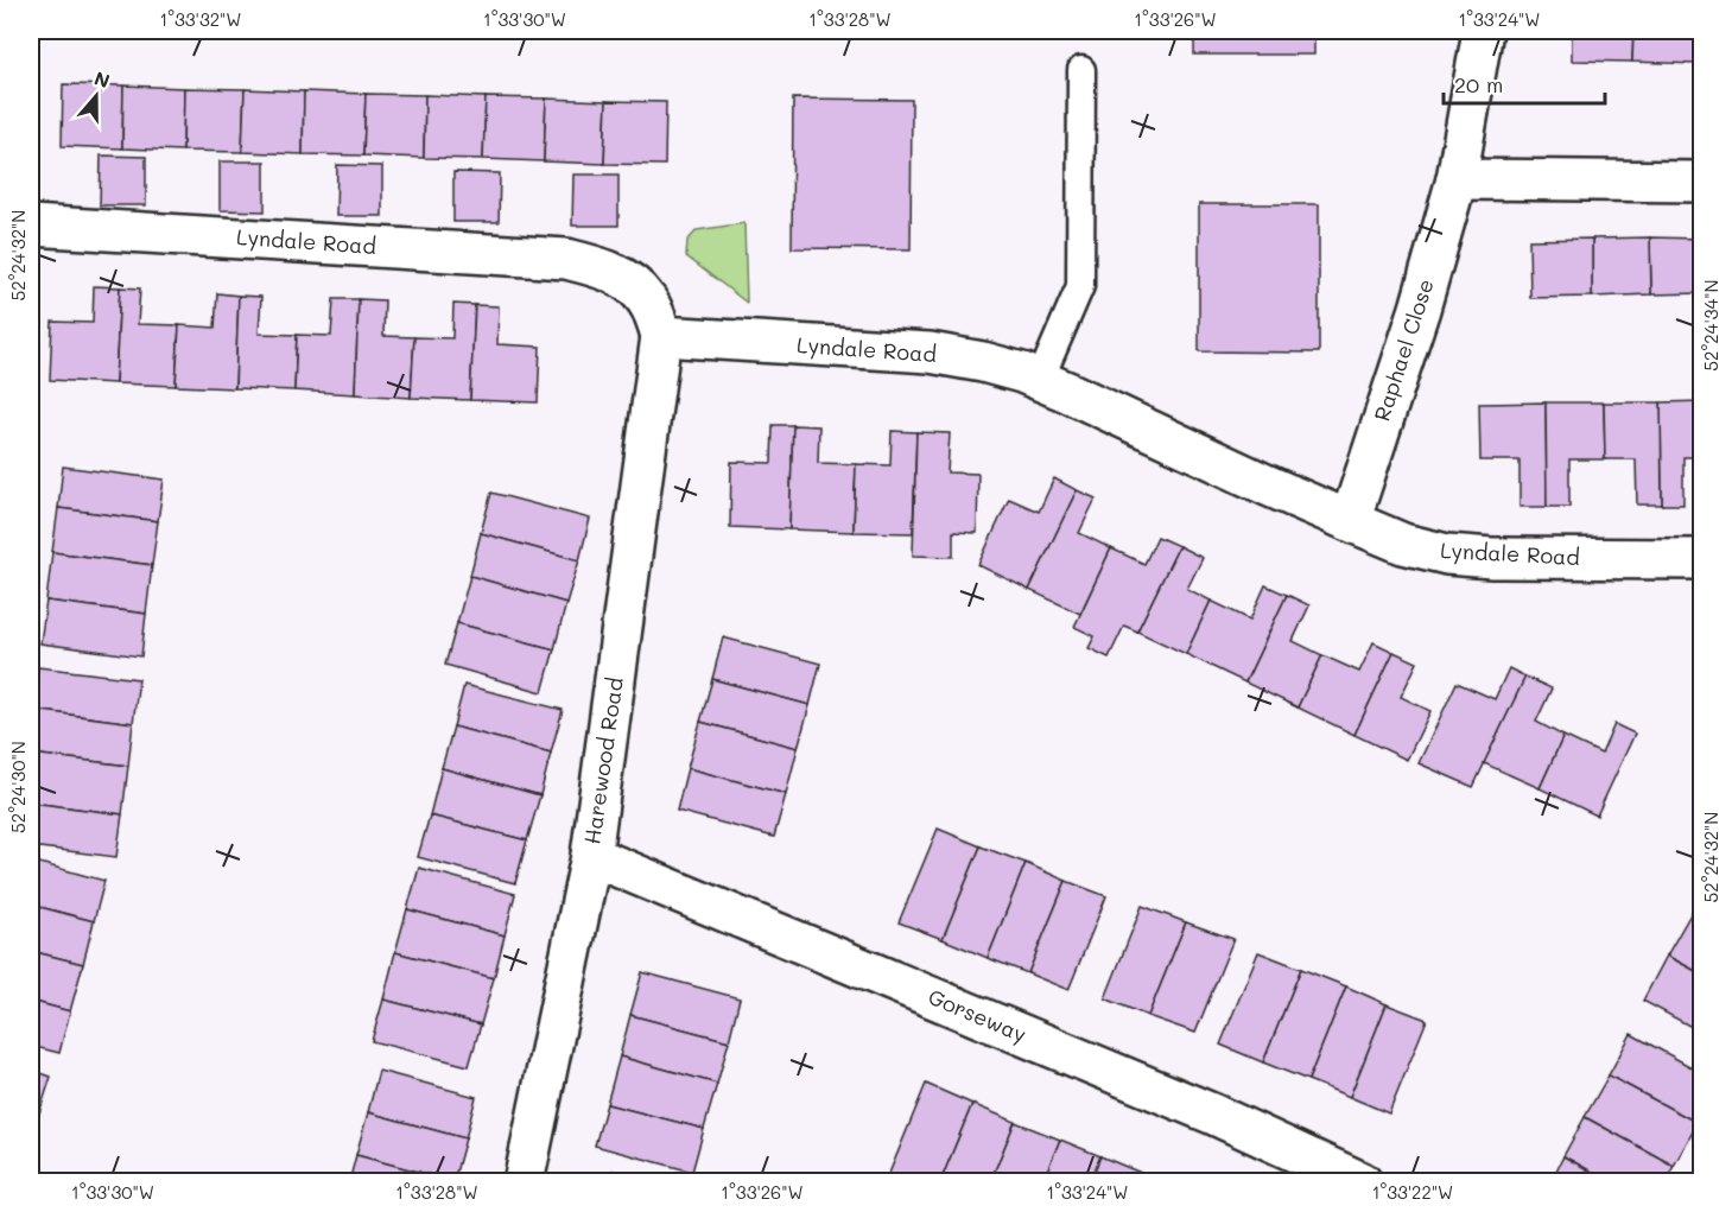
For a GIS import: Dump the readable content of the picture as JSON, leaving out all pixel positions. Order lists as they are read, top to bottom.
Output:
{
  "streets": {
    "street": [
      "Lyndale Road",
      "Raphael Close",
      "Harewood Road",
      "Gorseway"
    ]
  },
  "crossings": [
    ["Lyndale Road", "Raphael Close"],
    ["Lyndale Road", "Harewood Road"],
    ["Harewood Road", "Gorseway"]
  ],
  "scale_bar": "20 m",
  "north": "top",
  "coordinates": [
    "1°33'32\"W",
    "1°33'30\"W",
    "1°33'28\"W",
    "1°33'26\"W",
    "1°33'24\"W",
    "52°24'32\"N",
    "52°24'34\"N",
    "52°24'30\"N",
    "1°33'22\"W"
  ]
}
